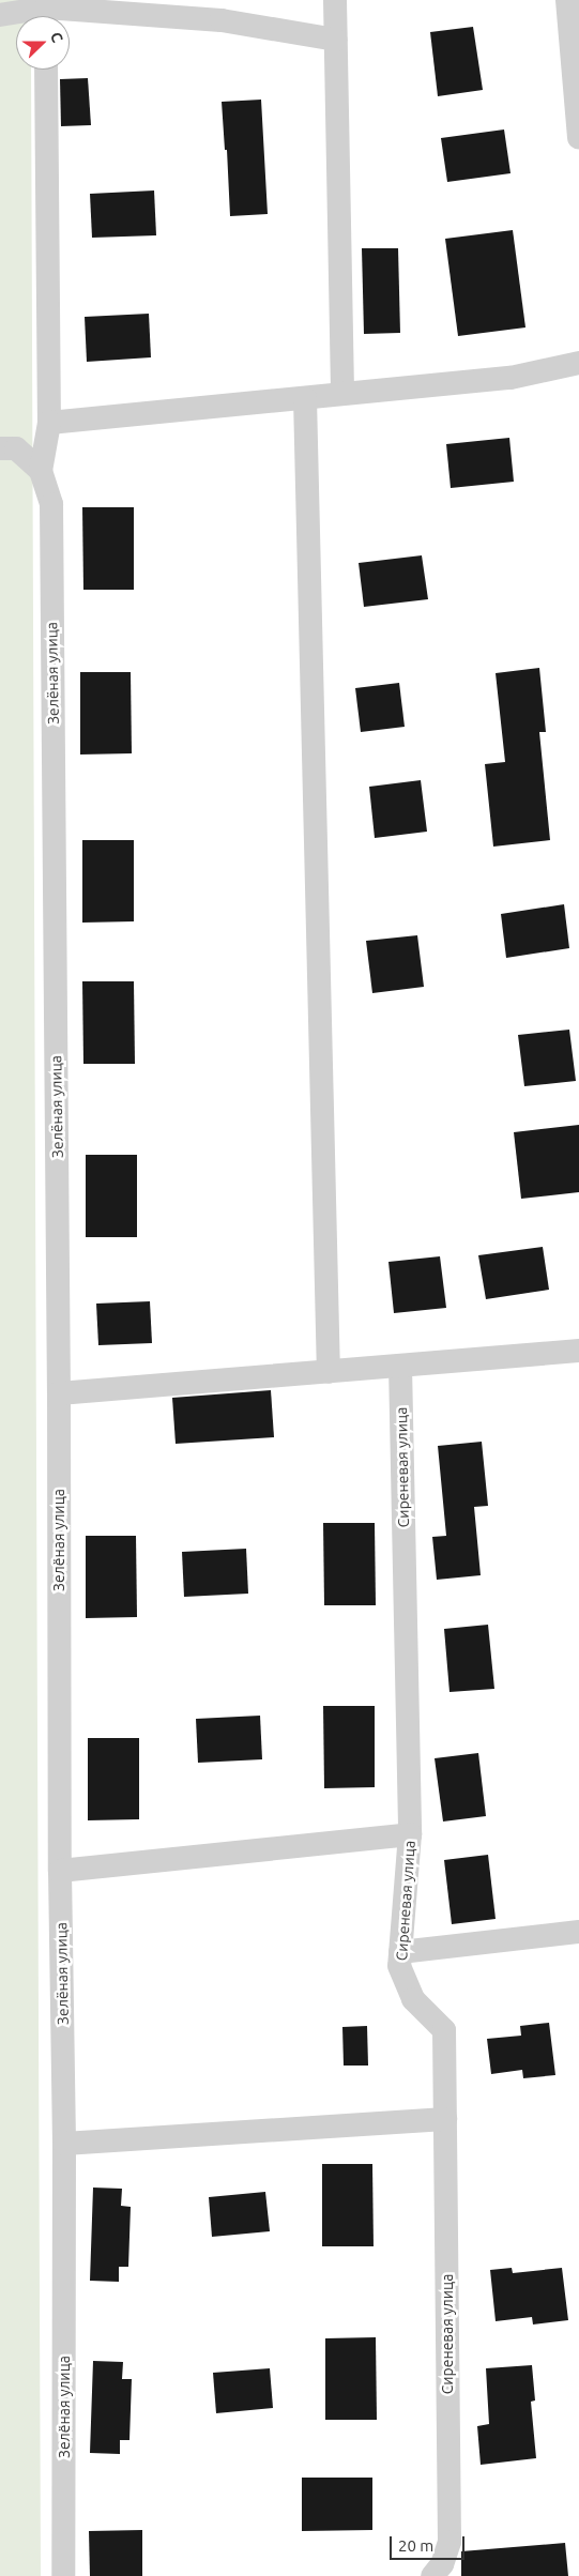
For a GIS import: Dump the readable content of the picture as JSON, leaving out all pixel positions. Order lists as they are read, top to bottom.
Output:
{
  "streets": {
    "street": ["Зелёная улица", "Сиреневая улица"]
  },
  "scale_bar": "20 m",
  "north": "right"
}
